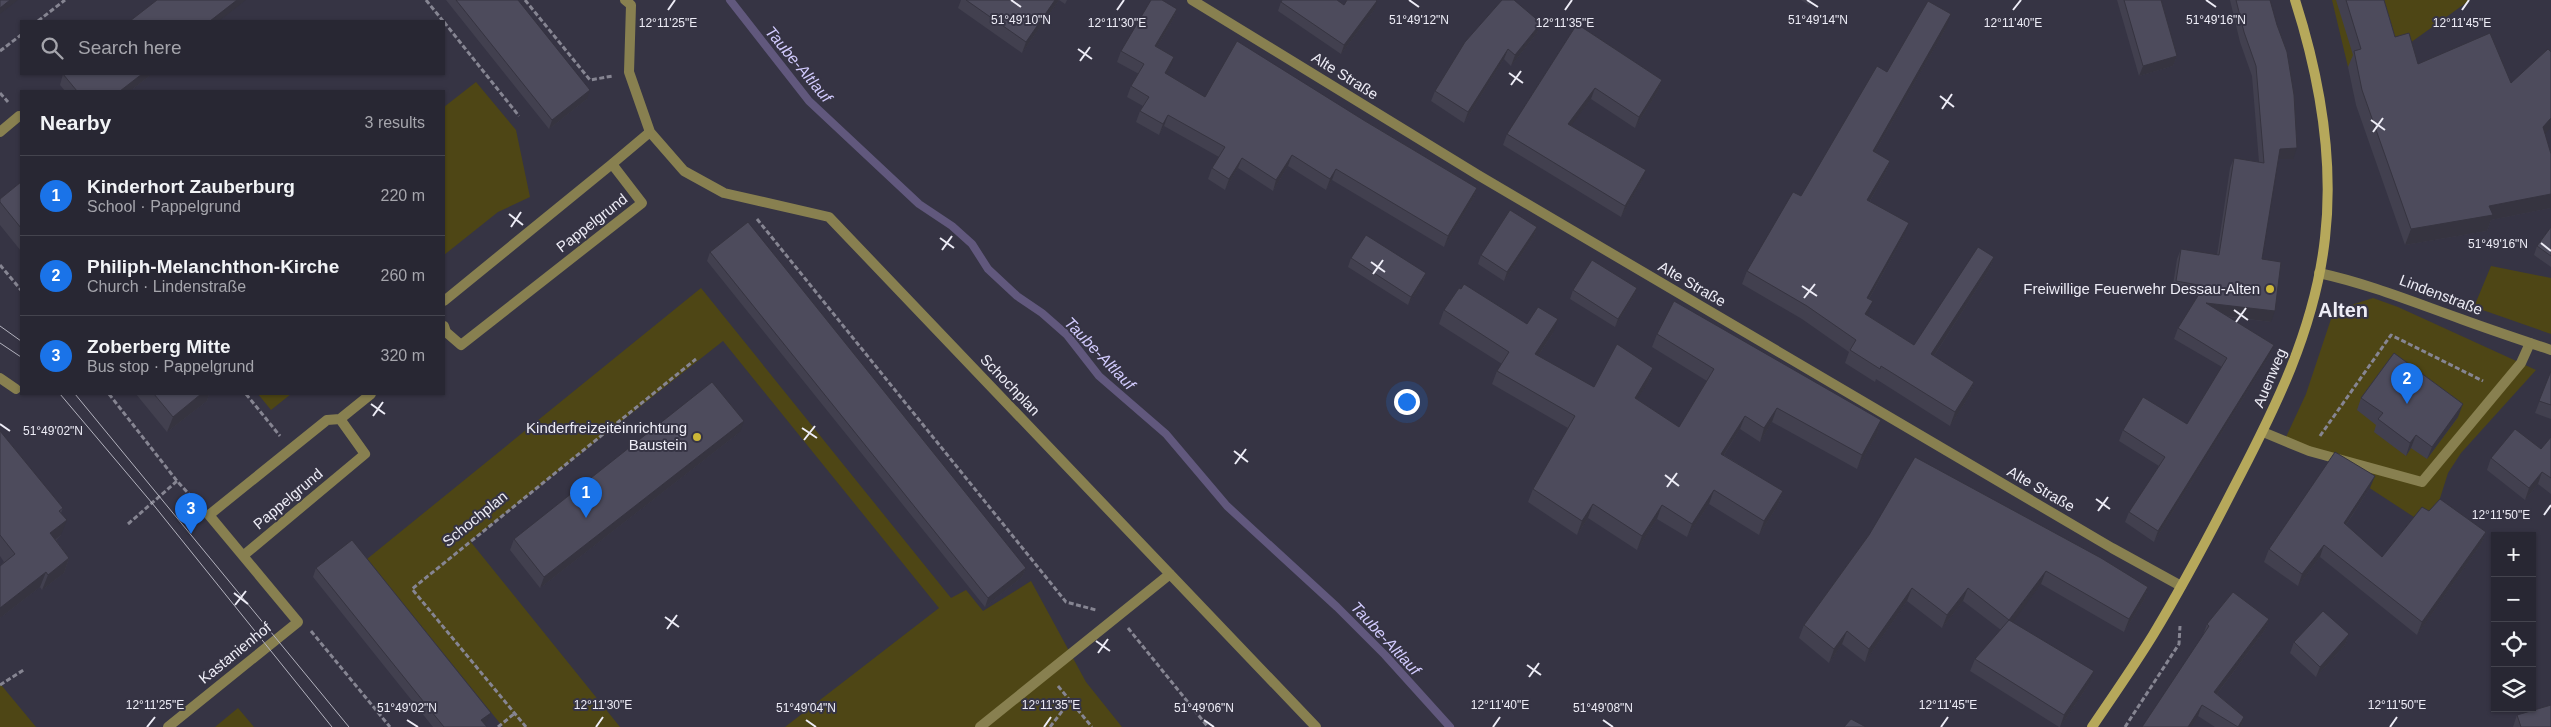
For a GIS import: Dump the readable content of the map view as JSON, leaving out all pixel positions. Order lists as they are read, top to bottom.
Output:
{
  "streets": {
    "main road": ["Auenweg"],
    "street": [
      "Alte Straße",
      "Pappelgrund",
      "Lindenstraße",
      "Schochplan",
      "Kastanienhof"
    ]
  },
  "crossings": [
    ["Alte Straße", "Auenweg"],
    ["Lindenstraße", "Auenweg"]
  ],
  "districts": ["Alten"],
  "water": ["Taube-Altlauf"],
  "places": ["Freiwillige Feuerwehr Dessau-Alten", "Kinderfreizeiteinrichtung Baustein"],
  "page": {
    "search": "Search here",
    "heading": ["Nearby", "3 results"],
    "list": [
      {
        "mark": "1",
        "name": "Kinderhort Zauberburg",
        "note": "School · Pappelgrund",
        "value": "220 m"
      },
      {
        "mark": "2",
        "name": "Philiph-Melanchthon-Kirche",
        "note": "Church · Lindenstraße",
        "value": "260 m"
      },
      {
        "mark": "3",
        "name": "Zoberberg Mitte",
        "note": "Bus stop · Pappelgrund",
        "value": "320 m"
      }
    ],
    "pins": ["2", "1", "3"],
    "map_buttons": ["+", "−"]
  },
  "coordinates": [
    "51°49'14\"N",
    "51°49'16\"N",
    "51°49'10\"N",
    "51°49'12\"N",
    "12°11'25\"E",
    "12°11'30\"E",
    "12°11'35\"E",
    "12°11'40\"E",
    "12°11'45\"E",
    "51°49'02\"N",
    "12°11'50\"E",
    "51°49'04\"N",
    "51°49'06\"N",
    "51°49'08\"N"
  ]
}
